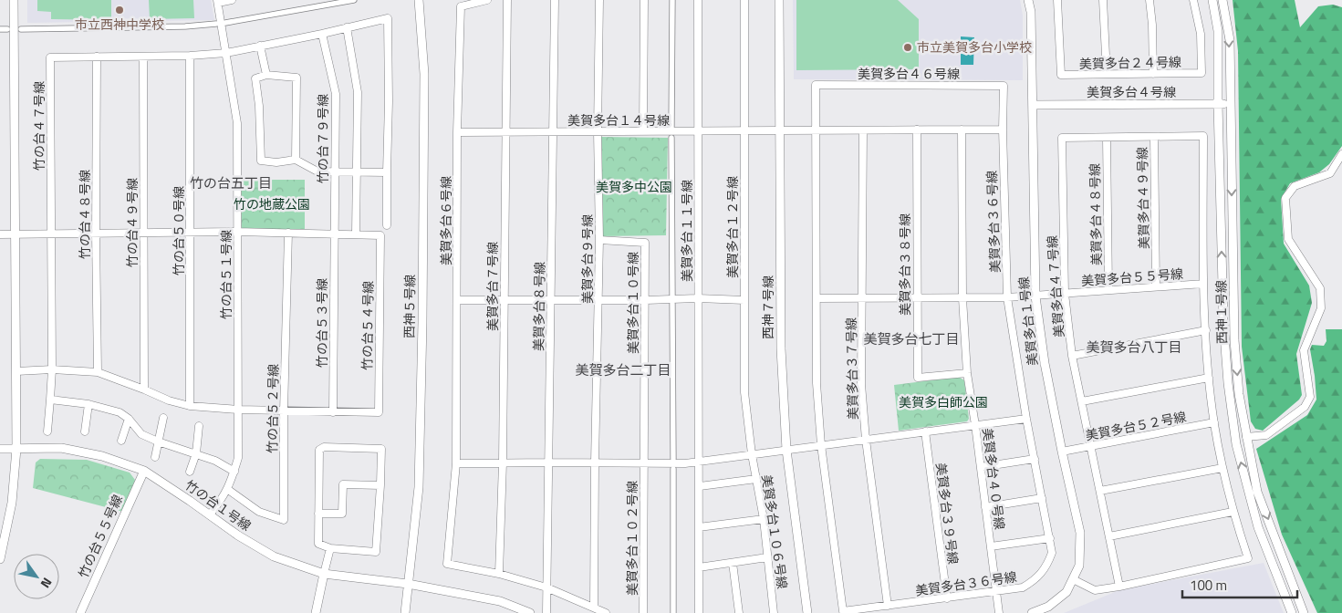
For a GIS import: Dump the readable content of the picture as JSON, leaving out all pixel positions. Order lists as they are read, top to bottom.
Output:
{
  "streets": {
    "street": [
      "美賀多台２４号線",
      "美賀多台４６号線",
      "美賀多台４号線",
      "美賀多台１４号線",
      "竹の台４７号線",
      "竹の台７９号線",
      "美賀多台４９号線",
      "竹の台４８号線",
      "美賀多台４８号線",
      "美賀多台６号線",
      "美賀多台３６号線",
      "竹の台４９号線",
      "美賀多台１２号線",
      "竹の台５０号線",
      "美賀多台１１号線",
      "美賀多台９号線",
      "美賀多台３８号線",
      "竹の台５１号線",
      "美賀多台５５号線",
      "美賀多台７号線",
      "美賀多台４７号線",
      "美賀多台１０号線",
      "西神５号線",
      "美賀多台８号線",
      "西神７号線",
      "西神１号線",
      "美賀多台１号線",
      "竹の台５３号線",
      "竹の台５４号線",
      "美賀多台３７号線",
      "竹の台５２号線",
      "美賀多台５２号線",
      "美賀多台４０号線",
      "竹の台１号線",
      "美賀多台３９号線",
      "美賀多台１０６号線",
      "竹の台５５号線",
      "美賀多台１０２号線"
    ]
  },
  "crossings": [
    ["美賀多台４６号線", "美賀多台３６号線"],
    ["美賀多台４号線", "西神１号線"],
    ["美賀多台４号線", "美賀多台１号線"],
    ["美賀多台１４号線", "美賀多台６号線"],
    ["美賀多台１４号線", "美賀多台１２号線"],
    ["美賀多台１４号線", "美賀多台１１号線"],
    ["美賀多台１４号線", "美賀多台９号線"],
    ["美賀多台１４号線", "美賀多台７号線"],
    ["美賀多台１４号線", "美賀多台８号線"],
    ["美賀多台１４号線", "西神７号線"],
    ["竹の台４７号線", "竹の台４８号線"],
    ["竹の台４７号線", "竹の台４９号線"],
    ["竹の台４７号線", "竹の台５０号線"],
    ["竹の台４７号線", "竹の台５１号線"],
    ["竹の台４７号線", "竹の台５４号線"],
    ["竹の台７９号線", "竹の台５３号線"],
    ["竹の台７９号線", "竹の台５４号線"],
    ["美賀多台４９号線", "美賀多台５５号線"],
    ["美賀多台４９号線", "美賀多台４７号線"],
    ["竹の台４８号線", "竹の台５４号線"],
    ["美賀多台４８号線", "美賀多台５５号線"],
    ["美賀多台４８号線", "美賀多台４７号線"],
    ["美賀多台６号線", "美賀多台７号線"],
    ["美賀多台６号線", "美賀多台８号線"],
    ["美賀多台３６号線", "美賀多台５５号線"],
    ["美賀多台３６号線", "美賀多台３７号線"],
    ["美賀多台３６号線", "美賀多台４０号線"],
    ["美賀多台３６号線", "美賀多台３９号線"],
    ["竹の台４９号線", "竹の台５４号線"],
    ["美賀多台１２号線", "美賀多台１０６号線"],
    ["竹の台５０号線", "竹の台５４号線"],
    ["美賀多台９号線", "美賀多台１０号線"],
    ["美賀多台３８号線", "美賀多台５５号線"],
    ["美賀多台３８号線", "美賀多台４０号線"],
    ["竹の台５１号線", "竹の台５４号線"],
    ["竹の台５１号線", "竹の台５２号線"],
    ["竹の台５１号線", "竹の台１号線"],
    ["美賀多台５５号線", "美賀多台４７号線"],
    ["美賀多台５５号線", "美賀多台１号線"],
    ["美賀多台５５号線", "美賀多台３７号線"],
    ["美賀多台５５号線", "美賀多台４０号線"],
    ["美賀多台４７号線", "美賀多台５２号線"],
    ["美賀多台１０号線", "美賀多台１０２号線"],
    ["西神５号線", "竹の台１号線"],
    ["美賀多台１号線", "美賀多台５２号線"],
    ["竹の台５３号線", "竹の台５４号線"],
    ["竹の台５４号線", "竹の台５２号線"],
    ["竹の台１号線", "竹の台５５号線"]
  ],
  "districts": [
    "竹の台五丁目",
    "美賀多台七丁目",
    "美賀多台八丁目",
    "美賀多台二丁目"
  ],
  "parks": ["美賀多中公園", "竹の地蔵公園", "美賀多白師公園"],
  "places": ["市立西神中学校", "市立美賀多台小学校"],
  "scale_bar": "100 m",
  "north": "bottom right"
}
